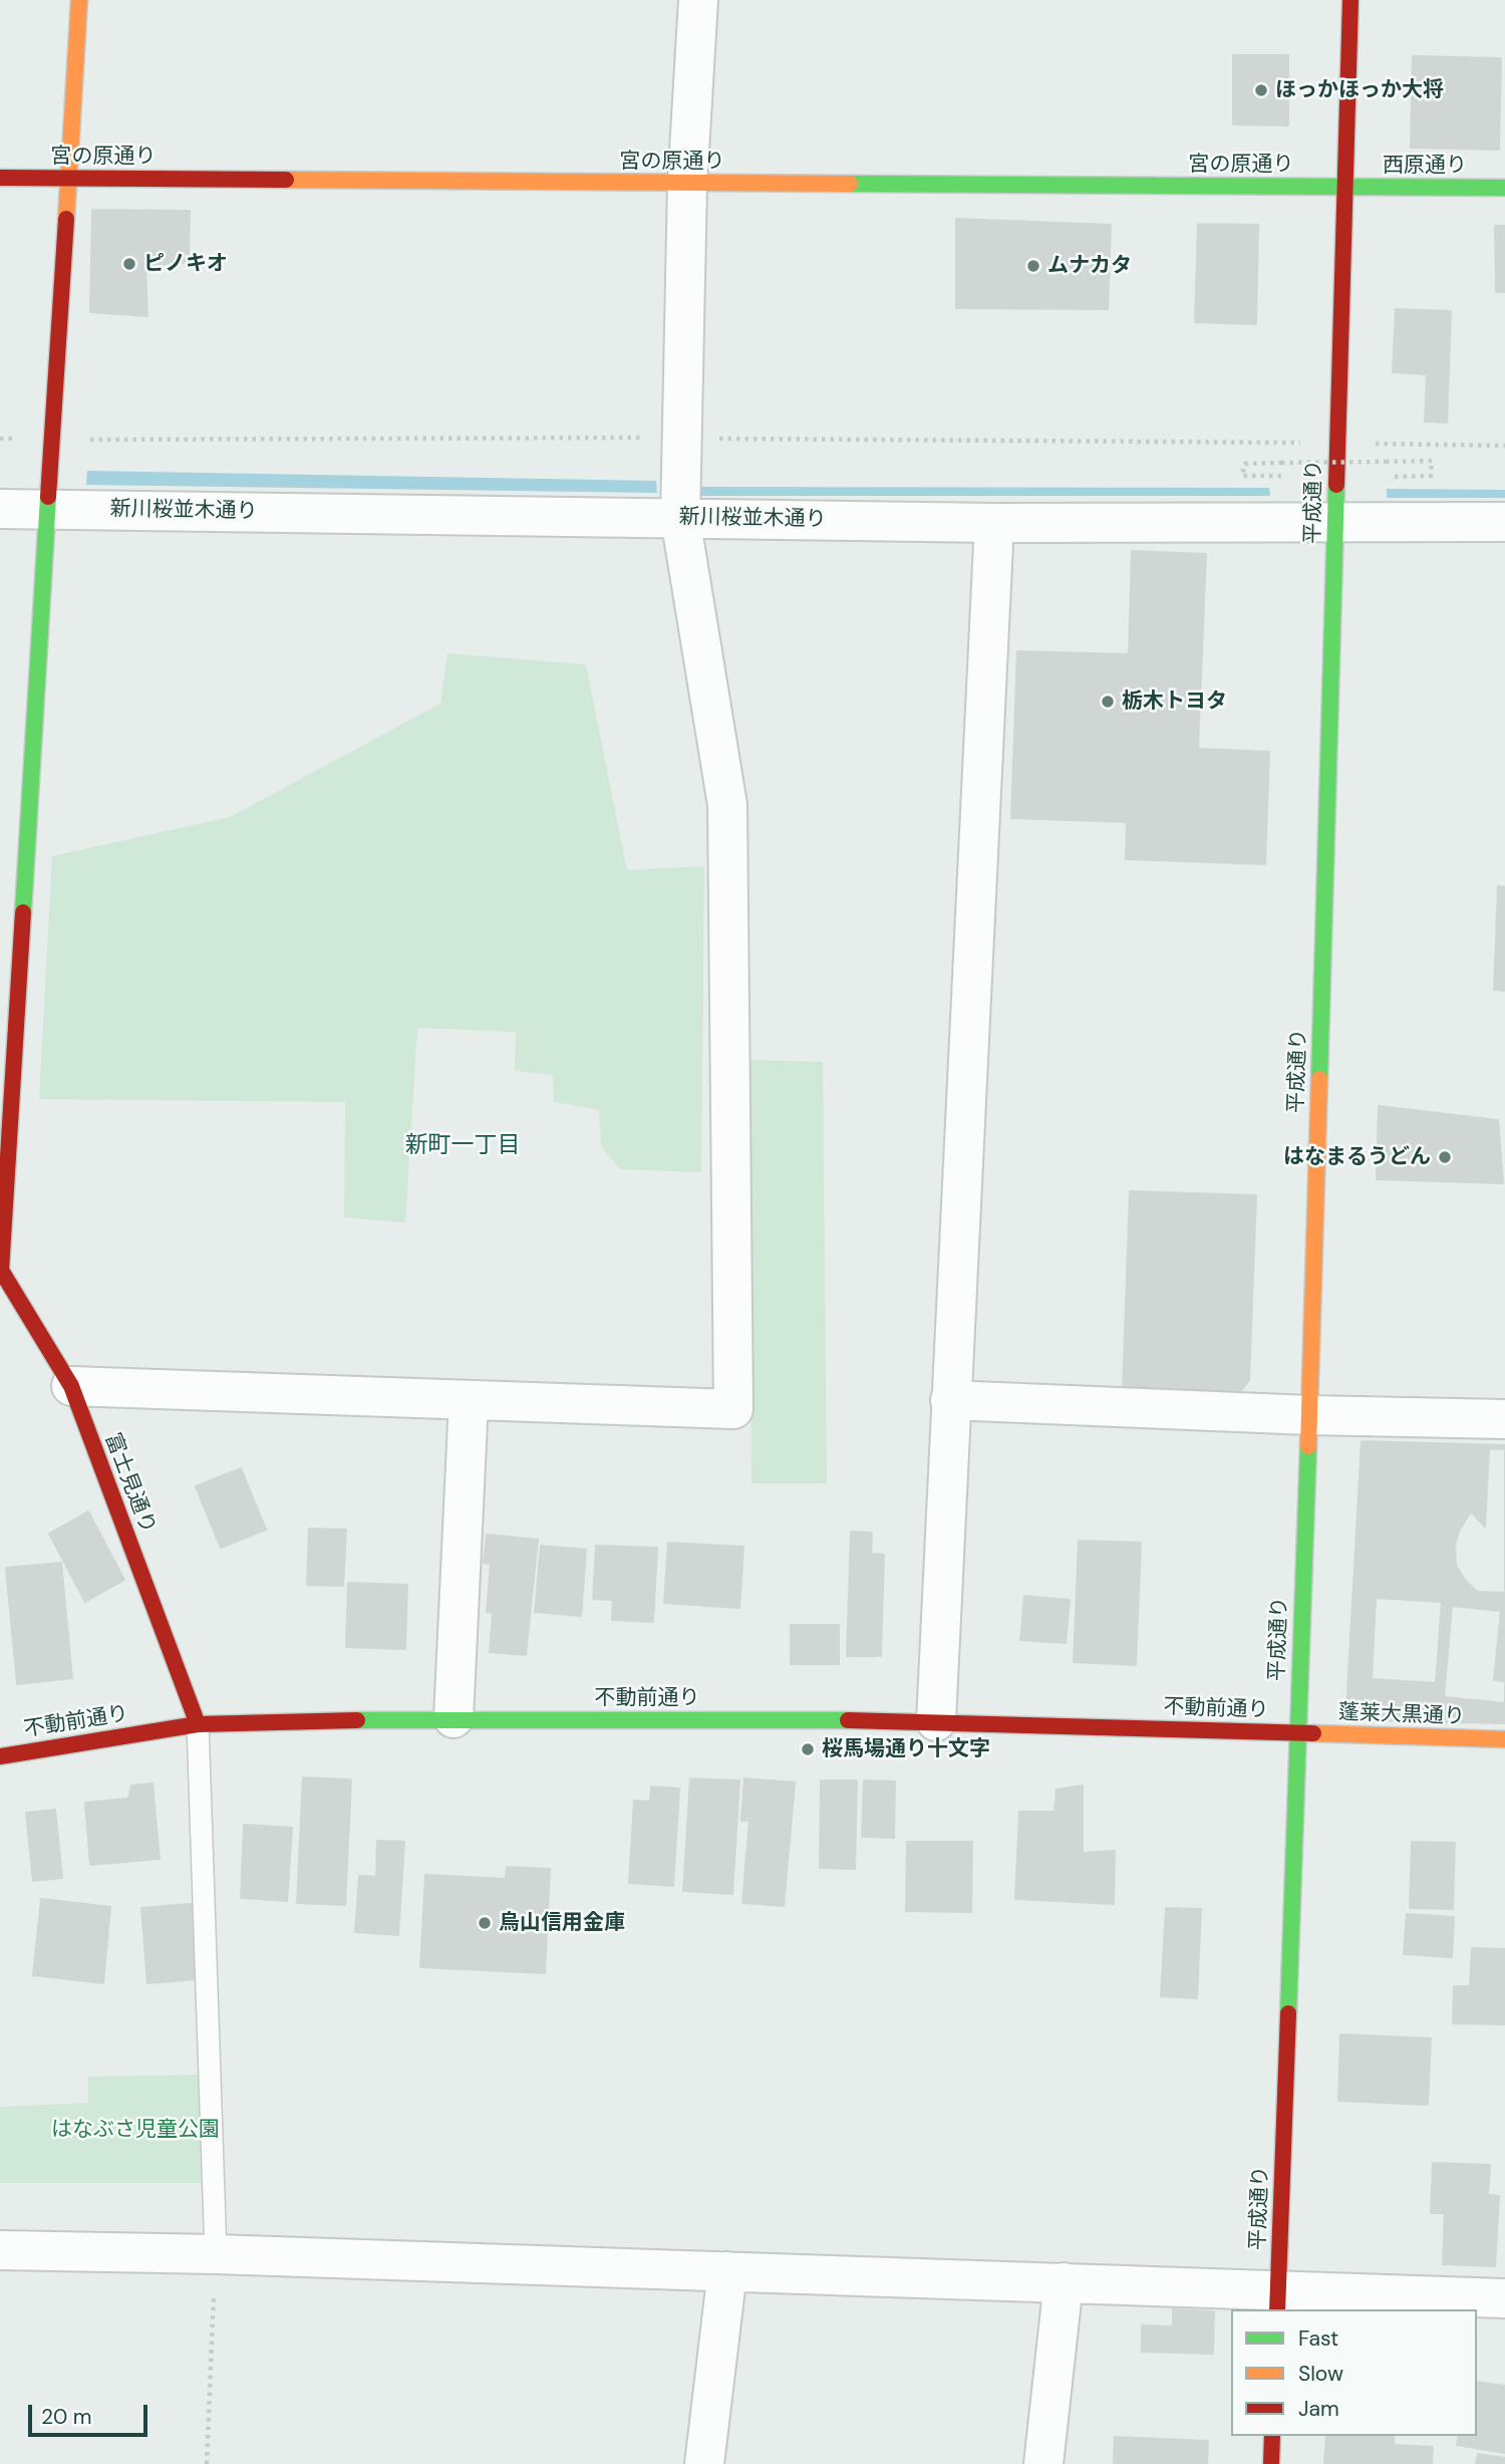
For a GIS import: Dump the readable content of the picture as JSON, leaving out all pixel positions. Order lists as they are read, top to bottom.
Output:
{
  "streets": {
    "street": [
      "宮の原通り",
      "西原通り",
      "平成通り",
      "新川桜並木通り",
      "富士見通り",
      "不動前通り",
      "蓬莱大黒通り"
    ]
  },
  "crossings": [
    ["宮の原通り", "西原通り"],
    ["宮の原通り", "平成通り"],
    ["西原通り", "平成通り"],
    ["平成通り", "新川桜並木通り"],
    ["平成通り", "不動前通り"],
    ["平成通り", "蓬莱大黒通り"],
    ["富士見通り", "不動前通り"],
    ["不動前通り", "蓬莱大黒通り"]
  ],
  "districts": ["新町一丁目"],
  "parks": ["はなぶさ児童公園"],
  "places": [
    "ほっかほっか大将",
    "ピノキオ",
    "ムナカタ",
    "栃木トヨタ",
    "はなまるうどん",
    "桜馬場通り十文字",
    "烏山信用金庫"
  ],
  "legend": ["Fast", "Slow", "Jam"],
  "scale_bar": "20 m"
}
